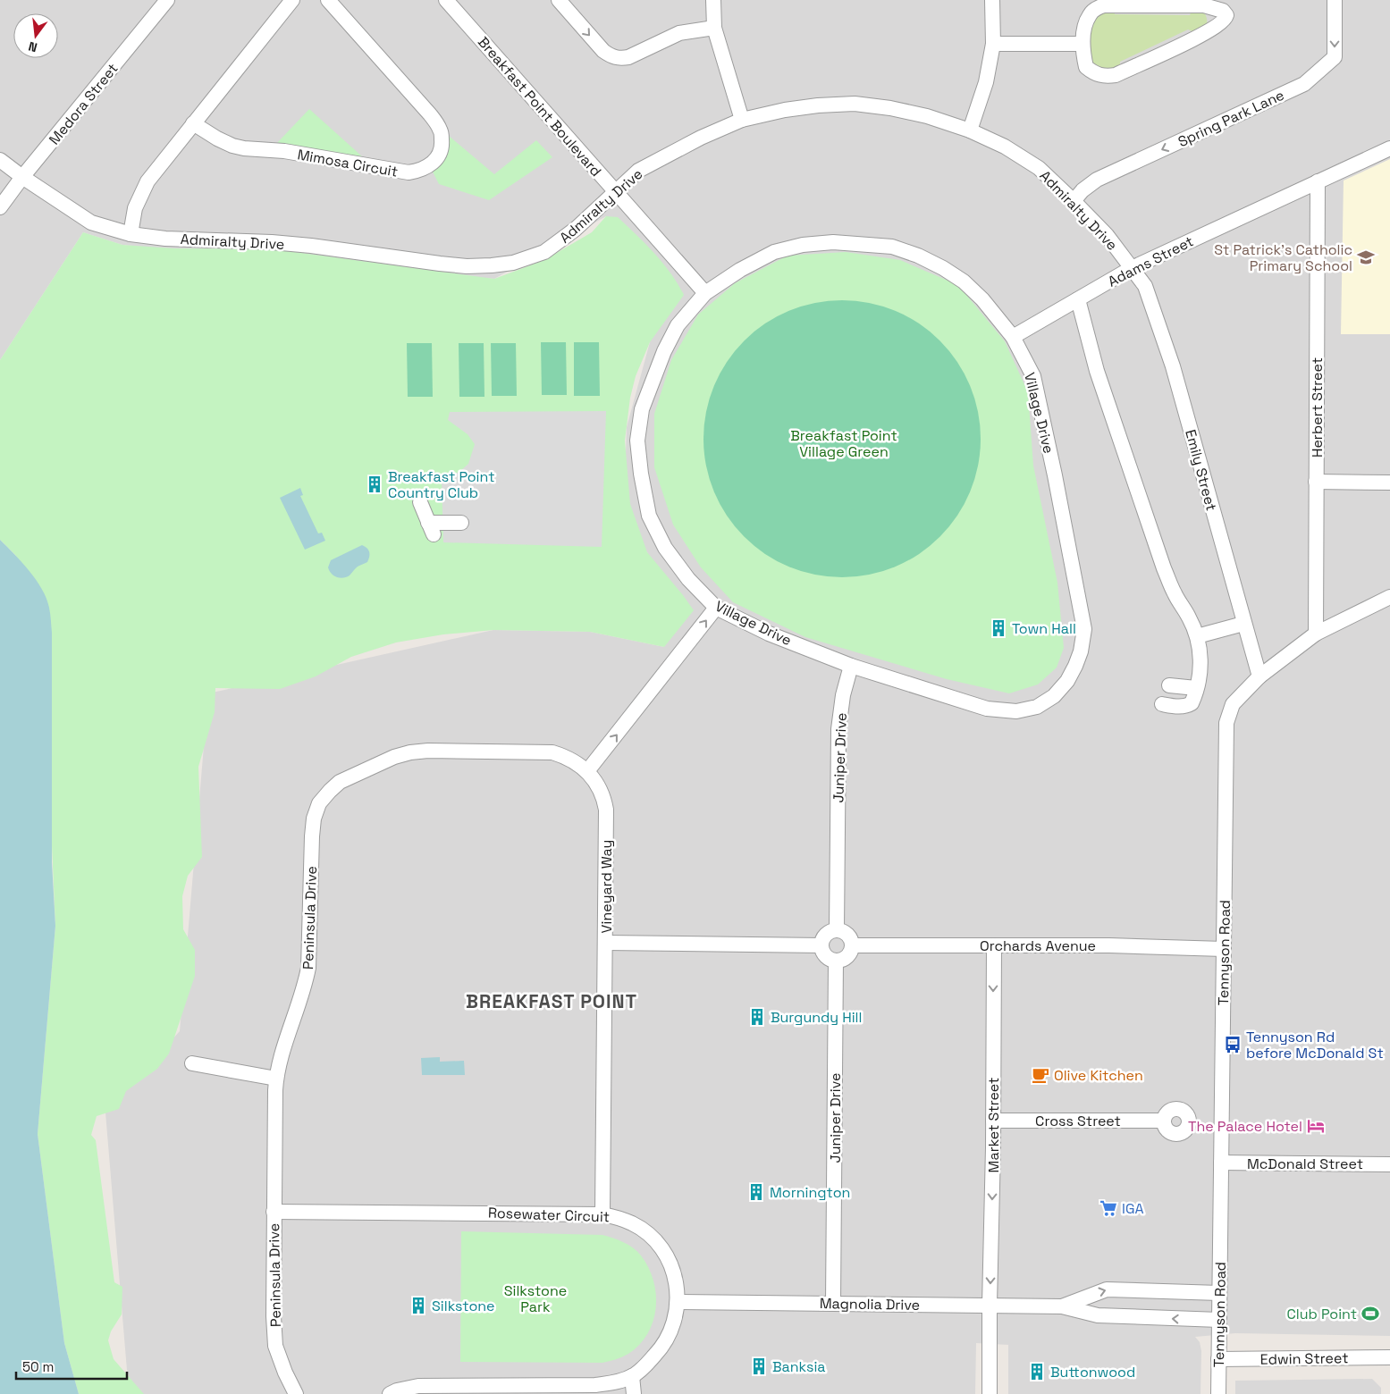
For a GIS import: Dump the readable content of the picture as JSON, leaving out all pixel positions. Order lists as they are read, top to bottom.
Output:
{
  "streets": {
    "street": [
      "Medora Street",
      "Breakfast Point Boulevard",
      "Spring Park Lane",
      "Mimosa Circuit",
      "Admiralty Drive",
      "Adams Street",
      "Herbert Street",
      "Village Drive",
      "Emily Street",
      "Juniper Drive",
      "Vineyard Way",
      "Peninsula Drive",
      "Orchards Avenue",
      "Tennyson Road",
      "Cross Street",
      "Market Street",
      "McDonald Street",
      "Rosewater Circuit",
      "Magnolia Drive",
      "Edwin Street"
    ]
  },
  "crossings": [
    ["Medora Street", "Admiralty Drive"],
    ["Breakfast Point Boulevard", "Admiralty Drive"],
    ["Breakfast Point Boulevard", "Village Drive"],
    ["Spring Park Lane", "Admiralty Drive"],
    ["Admiralty Drive", "Adams Street"],
    ["Admiralty Drive", "Emily Street"],
    ["Adams Street", "Herbert Street"],
    ["Adams Street", "Village Drive"],
    ["Adams Street", "Emily Street"],
    ["Herbert Street", "Tennyson Road"],
    ["Village Drive", "Juniper Drive"],
    ["Emily Street", "Tennyson Road"],
    ["Juniper Drive", "Orchards Avenue"],
    ["Juniper Drive", "Magnolia Drive"],
    ["Vineyard Way", "Peninsula Drive"],
    ["Vineyard Way", "Rosewater Circuit"],
    ["Peninsula Drive", "Rosewater Circuit"],
    ["Orchards Avenue", "Tennyson Road"],
    ["Orchards Avenue", "Market Street"],
    ["Tennyson Road", "McDonald Street"],
    ["Tennyson Road", "Magnolia Drive"],
    ["Tennyson Road", "Edwin Street"],
    ["Cross Street", "Market Street"],
    ["Market Street", "Magnolia Drive"],
    ["Rosewater Circuit", "Magnolia Drive"]
  ],
  "one_way": ["Spring Park Lane", "Market Street"],
  "districts": ["BREAKFAST POINT"],
  "parks": ["Breakfast Point Village Green", "Silkstone Park"],
  "places": {
    "school or university": ["St Patrick's Catholic Primary School"],
    "building": [
      "Breakfast Point Country Club",
      "Town Hall",
      "Burgundy Hill",
      "Mornington",
      "Silkstone",
      "Banksia",
      "Buttonwood"
    ],
    "bus stop": ["Tennyson Rd before McDonald St"],
    "cafe": ["Olive Kitchen"],
    "hotel": ["The Palace Hotel"],
    "supermarket": ["IGA"],
    "sports": ["Club Point"]
  },
  "scale_bar": "50 m",
  "north": "bottom"
}
